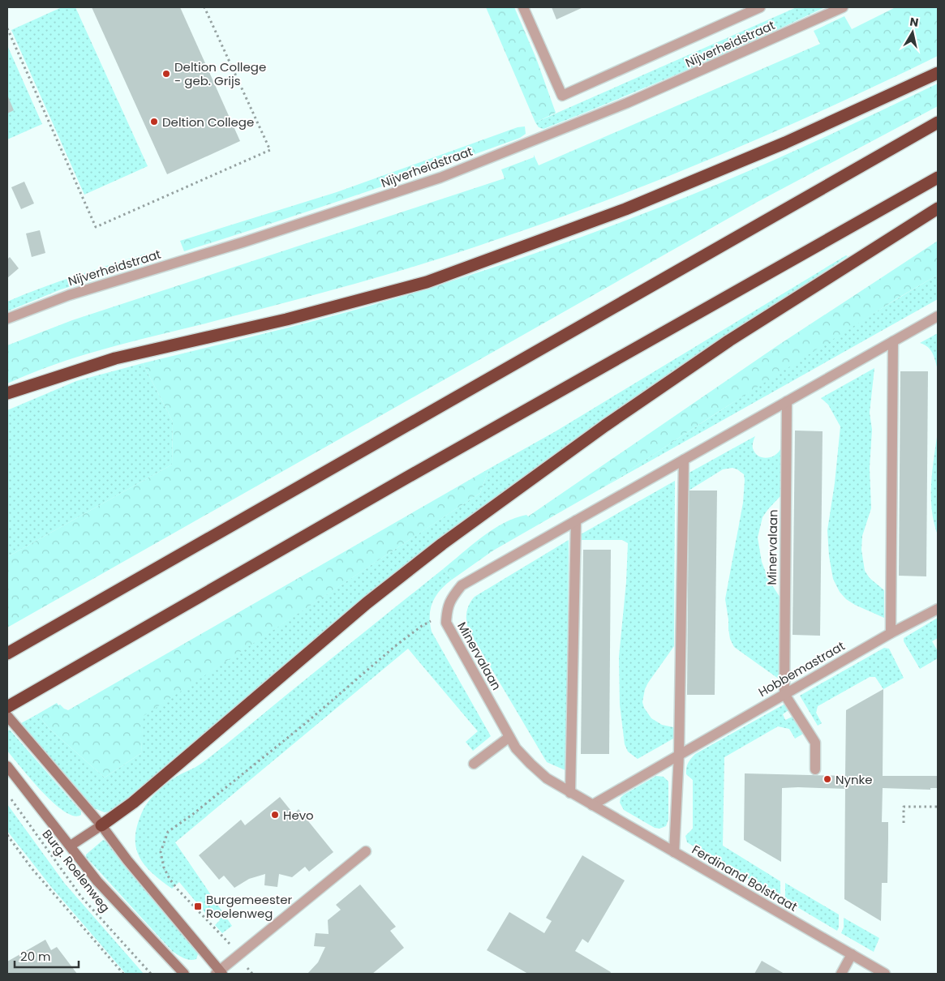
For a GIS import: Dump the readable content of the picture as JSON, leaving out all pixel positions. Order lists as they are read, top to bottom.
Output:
{
  "streets": {
    "street": [
      "Nijverheidstraat",
      "Minervalaan",
      "Hobbemastraat",
      "Ferdinand Bolstraat"
    ],
    "path": ["Burg. Roelenweg"]
  },
  "crossings": [
    ["Minervalaan", "Hobbemastraat"],
    ["Minervalaan", "Ferdinand Bolstraat"],
    ["Hobbemastraat", "Ferdinand Bolstraat"]
  ],
  "places": {
    "other": [
      "Deltion College - geb. Grijs",
      "Deltion College",
      "Nynke",
      "Hevo"
    ],
    "transit": ["Burgemeester Roelenweg"]
  },
  "scale_bar": "20 m",
  "north": "top"
}
